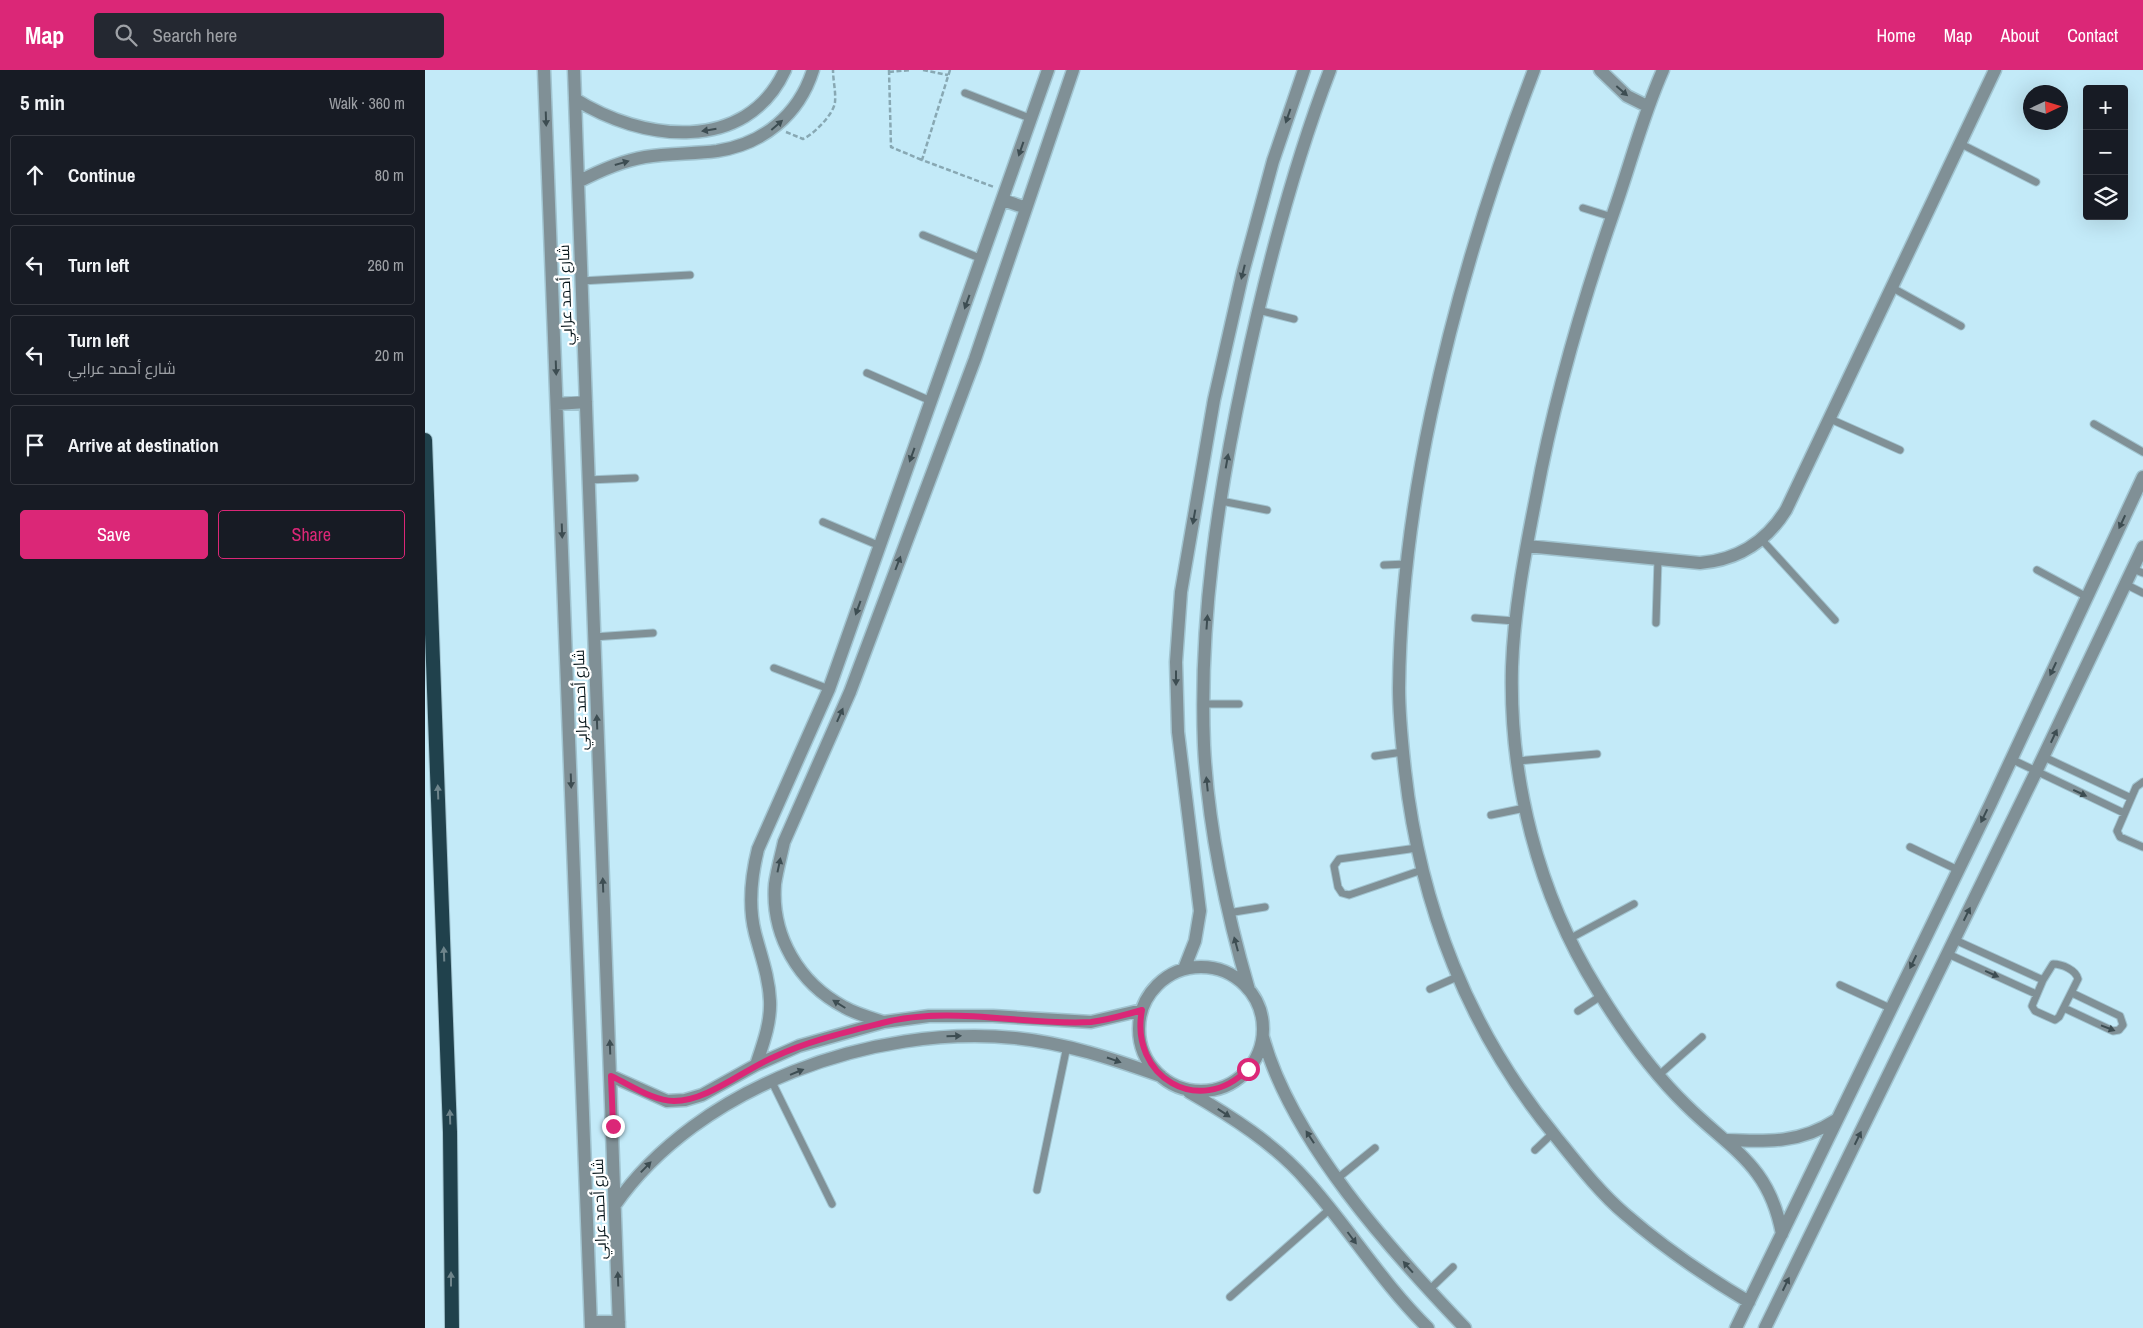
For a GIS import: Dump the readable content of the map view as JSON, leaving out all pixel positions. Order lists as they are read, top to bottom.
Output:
{
  "streets": {
    "street": ["شارع أحمد عرابي"]
  },
  "north": "right",
  "page": {
    "header": "Map",
    "search": "Search here",
    "nav": [
      "Home",
      "Map",
      "About",
      "Contact"
    ],
    "heading": ["5 min", "Walk · 360 m"],
    "map_buttons": ["+", "−"],
    "list": [
      ["Continue", "80 m"],
      ["Turn left", "260 m"],
      ["Turn left", "شارع أحمد عرابي", "20 m"],
      "Arrive at destination"
    ],
    "buttons": ["Save", "Share"]
  }
}
